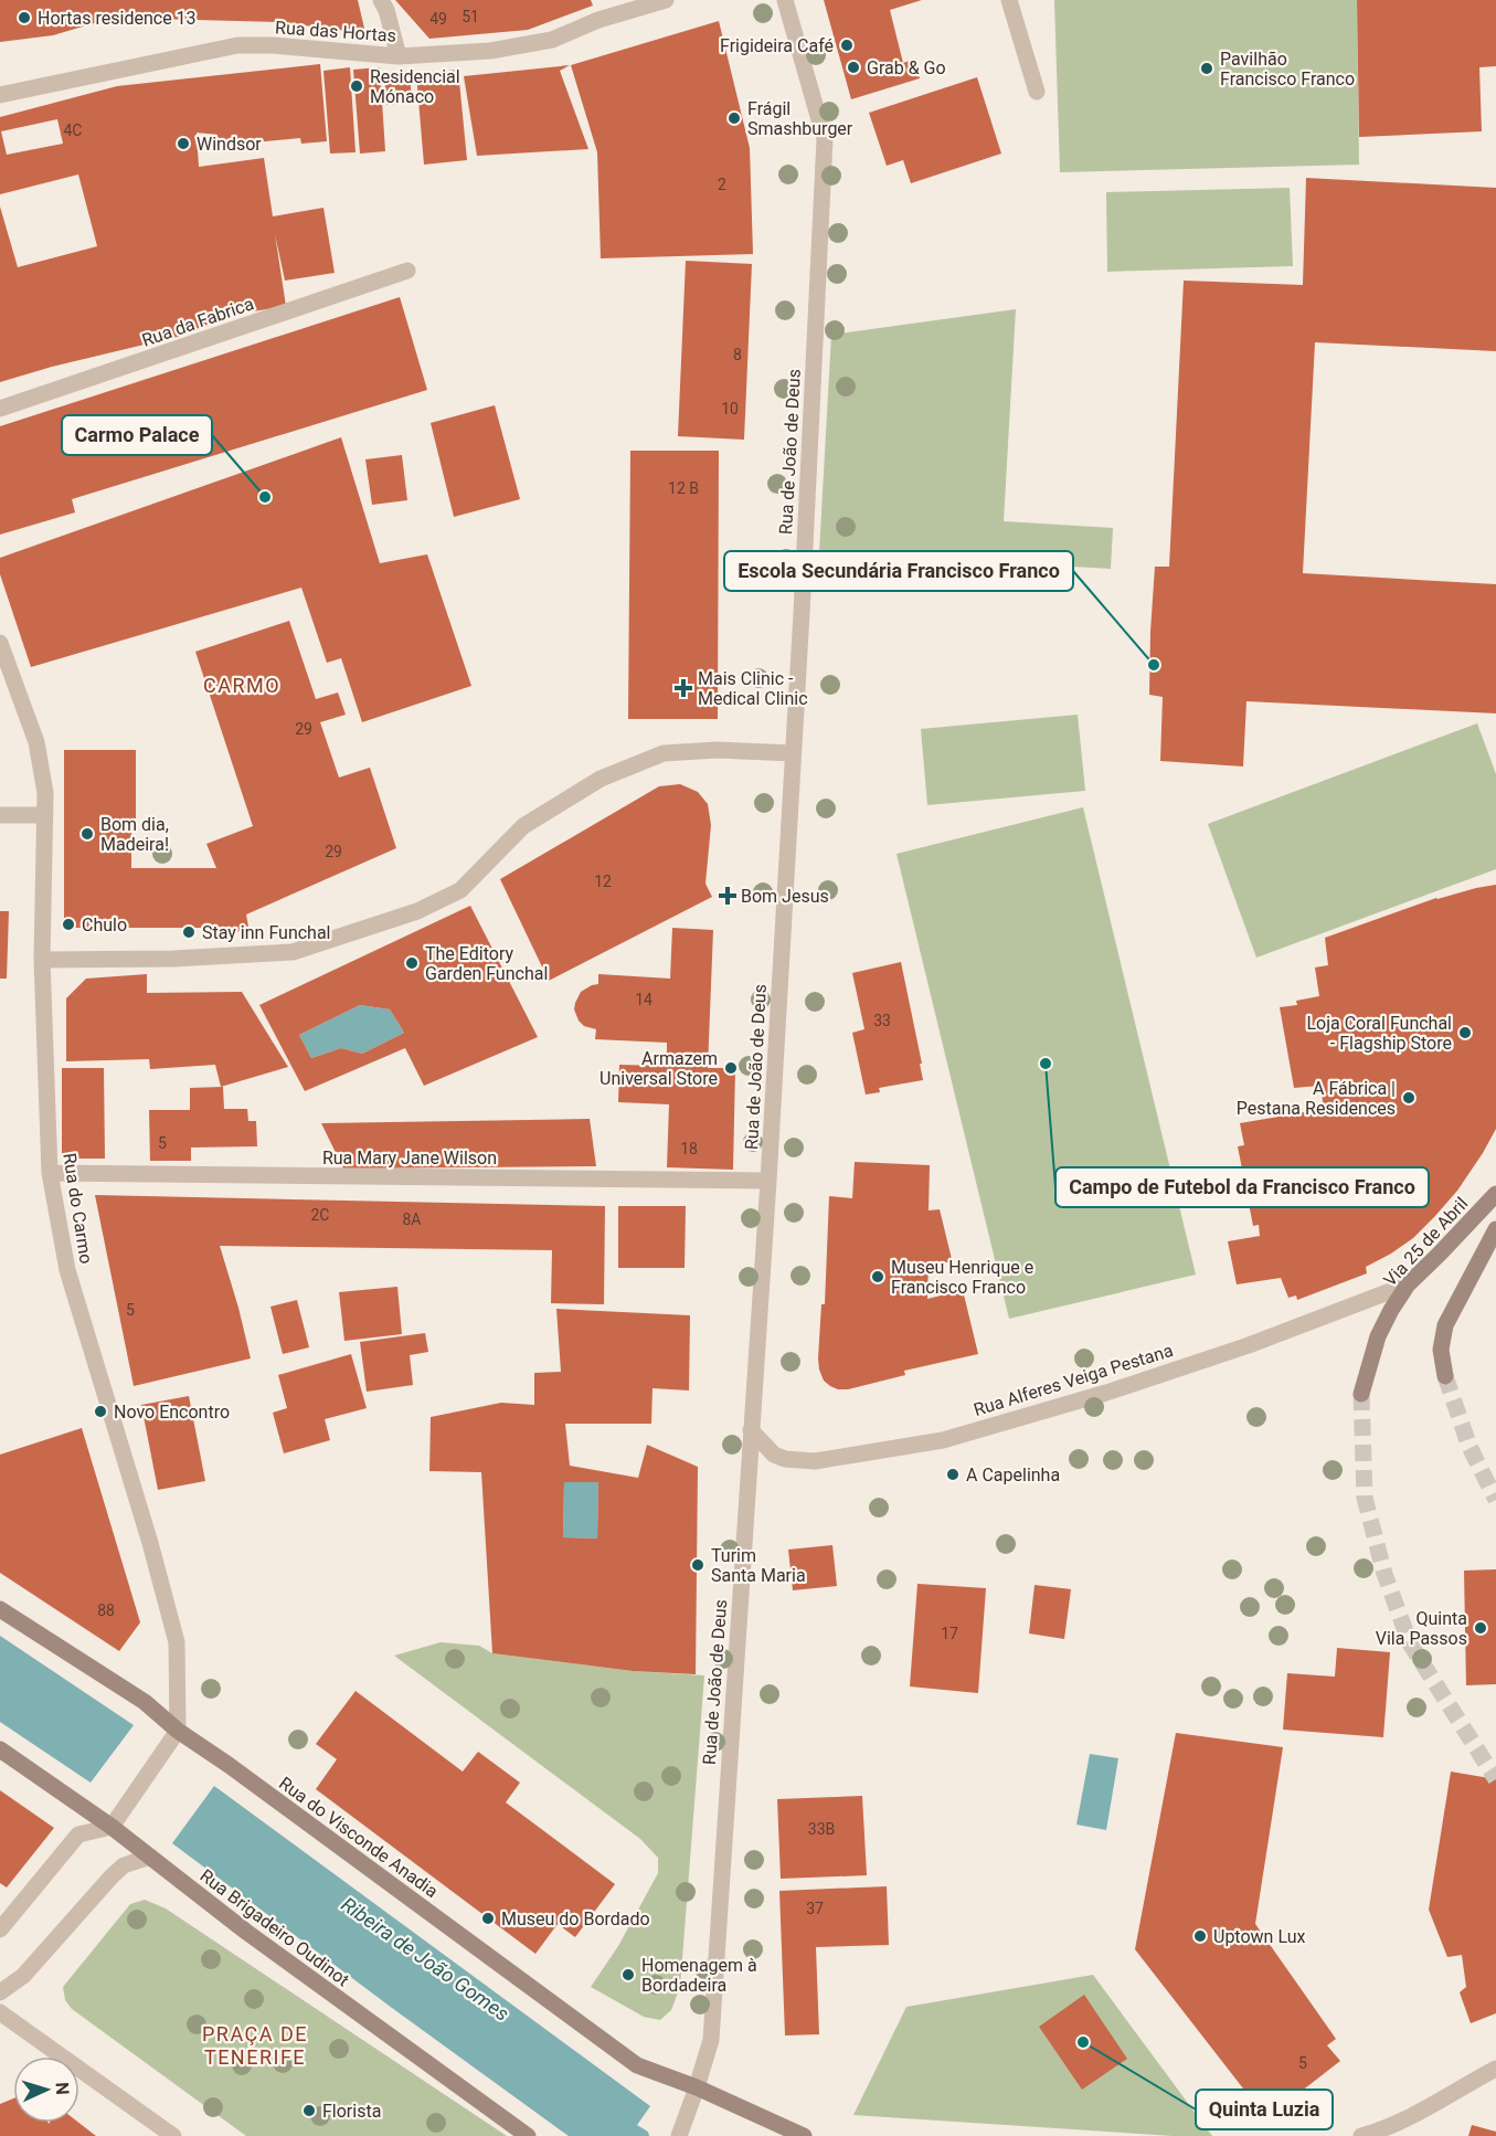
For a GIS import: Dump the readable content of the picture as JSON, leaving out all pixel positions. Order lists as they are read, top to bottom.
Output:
{
  "streets": {
    "main road": ["Via 25 de Abril", "Rua do Visconde Anadia", "Rua Brigadeiro Oudinot"],
    "street": [
      "Rua das Hortas",
      "Rua da Fabrica",
      "Rua de João de Deus",
      "Rua Mary Jane Wilson",
      "Rua do Carmo",
      "Rua Alferes Veiga Pestana"
    ]
  },
  "crossings": [
    ["Rua de João de Deus", "Rua Mary Jane Wilson"],
    ["Rua de João de Deus", "Rua Alferes Veiga Pestana"],
    ["Rua de João de Deus", "Rua do Visconde Anadia"],
    ["Rua Mary Jane Wilson", "Rua do Carmo"],
    ["Rua do Carmo", "Rua do Visconde Anadia"],
    ["Via 25 de Abril", "Rua Alferes Veiga Pestana"]
  ],
  "districts": ["CARMO", "PRAÇA DE TENERIFE"],
  "water": ["Ribeira de João Gomes"],
  "places": {
    "other": [
      "Hortas residence 13",
      "Frigideira Café",
      "Grab & Go",
      "Pavilhão Francisco Franco",
      "Residencial Mónaco",
      "Frágil Smashburger",
      "Windsor",
      "Carmo Palace",
      "Escola Secundária Francisco Franco",
      "Bom dia, Madeira!",
      "Chulo",
      "Stay inn Funchal",
      "The Editory Garden Funchal",
      "Loja Coral Funchal - Flagship Store",
      "Campo de Futebol da Francisco Franco",
      "Armazem Universal Store",
      "A Fábrica | Pestana Residences",
      "Museu Henrique e Francisco Franco",
      "Novo Encontro",
      "A Capelinha",
      "Turim Santa Maria",
      "Quinta Vila Passos",
      "Museu do Bordado",
      "Uptown Lux",
      "Homenagem à Bordadeira",
      "Quinta Luzia",
      "Florista"
    ],
    "health": ["Mais Clinic - Medical Clinic", "Bom Jesus"]
  },
  "house_numbers": [
    "51",
    "49",
    "4C",
    "2",
    "8",
    "10",
    "12 B",
    "29",
    "29",
    "12",
    "14",
    "33",
    "5",
    "18",
    "2C",
    "8A",
    "5",
    "88",
    "17",
    "33B",
    "37",
    "5"
  ],
  "north": "right"
}
